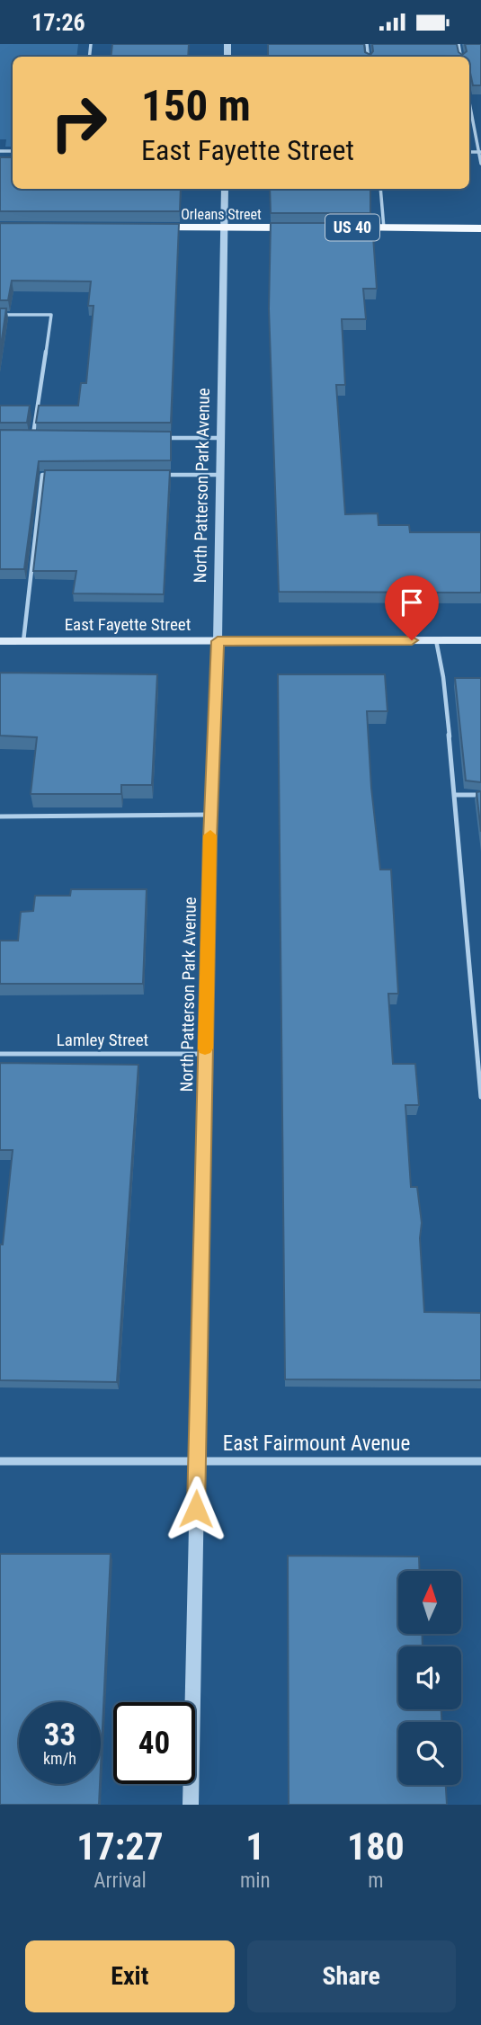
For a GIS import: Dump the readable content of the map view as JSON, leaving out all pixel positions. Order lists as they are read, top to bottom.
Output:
{
  "streets": {
    "main road": ["Orleans Street", "US 40", "East Fayette Street"],
    "street": ["North Patterson Park Avenue", "East Fairmount Avenue"],
    "lane": ["Lamley Street"]
  },
  "crossings": [
    ["Orleans Street", "North Patterson Park Avenue"],
    ["North Patterson Park Avenue", "East Fayette Street"],
    ["North Patterson Park Avenue", "Lamley Street"],
    ["North Patterson Park Avenue", "East Fairmount Avenue"]
  ],
  "north": "top",
  "page": {
    "status": "17:26",
    "turn": ["150 m", "East Fayette Street"],
    "speed": "33 km/h",
    "limit": "40",
    "eta": [
      "17:27",
      "Arrival",
      "1",
      "min",
      "180",
      "m"
    ],
    "buttons": ["Exit", "Share"]
  }
}
